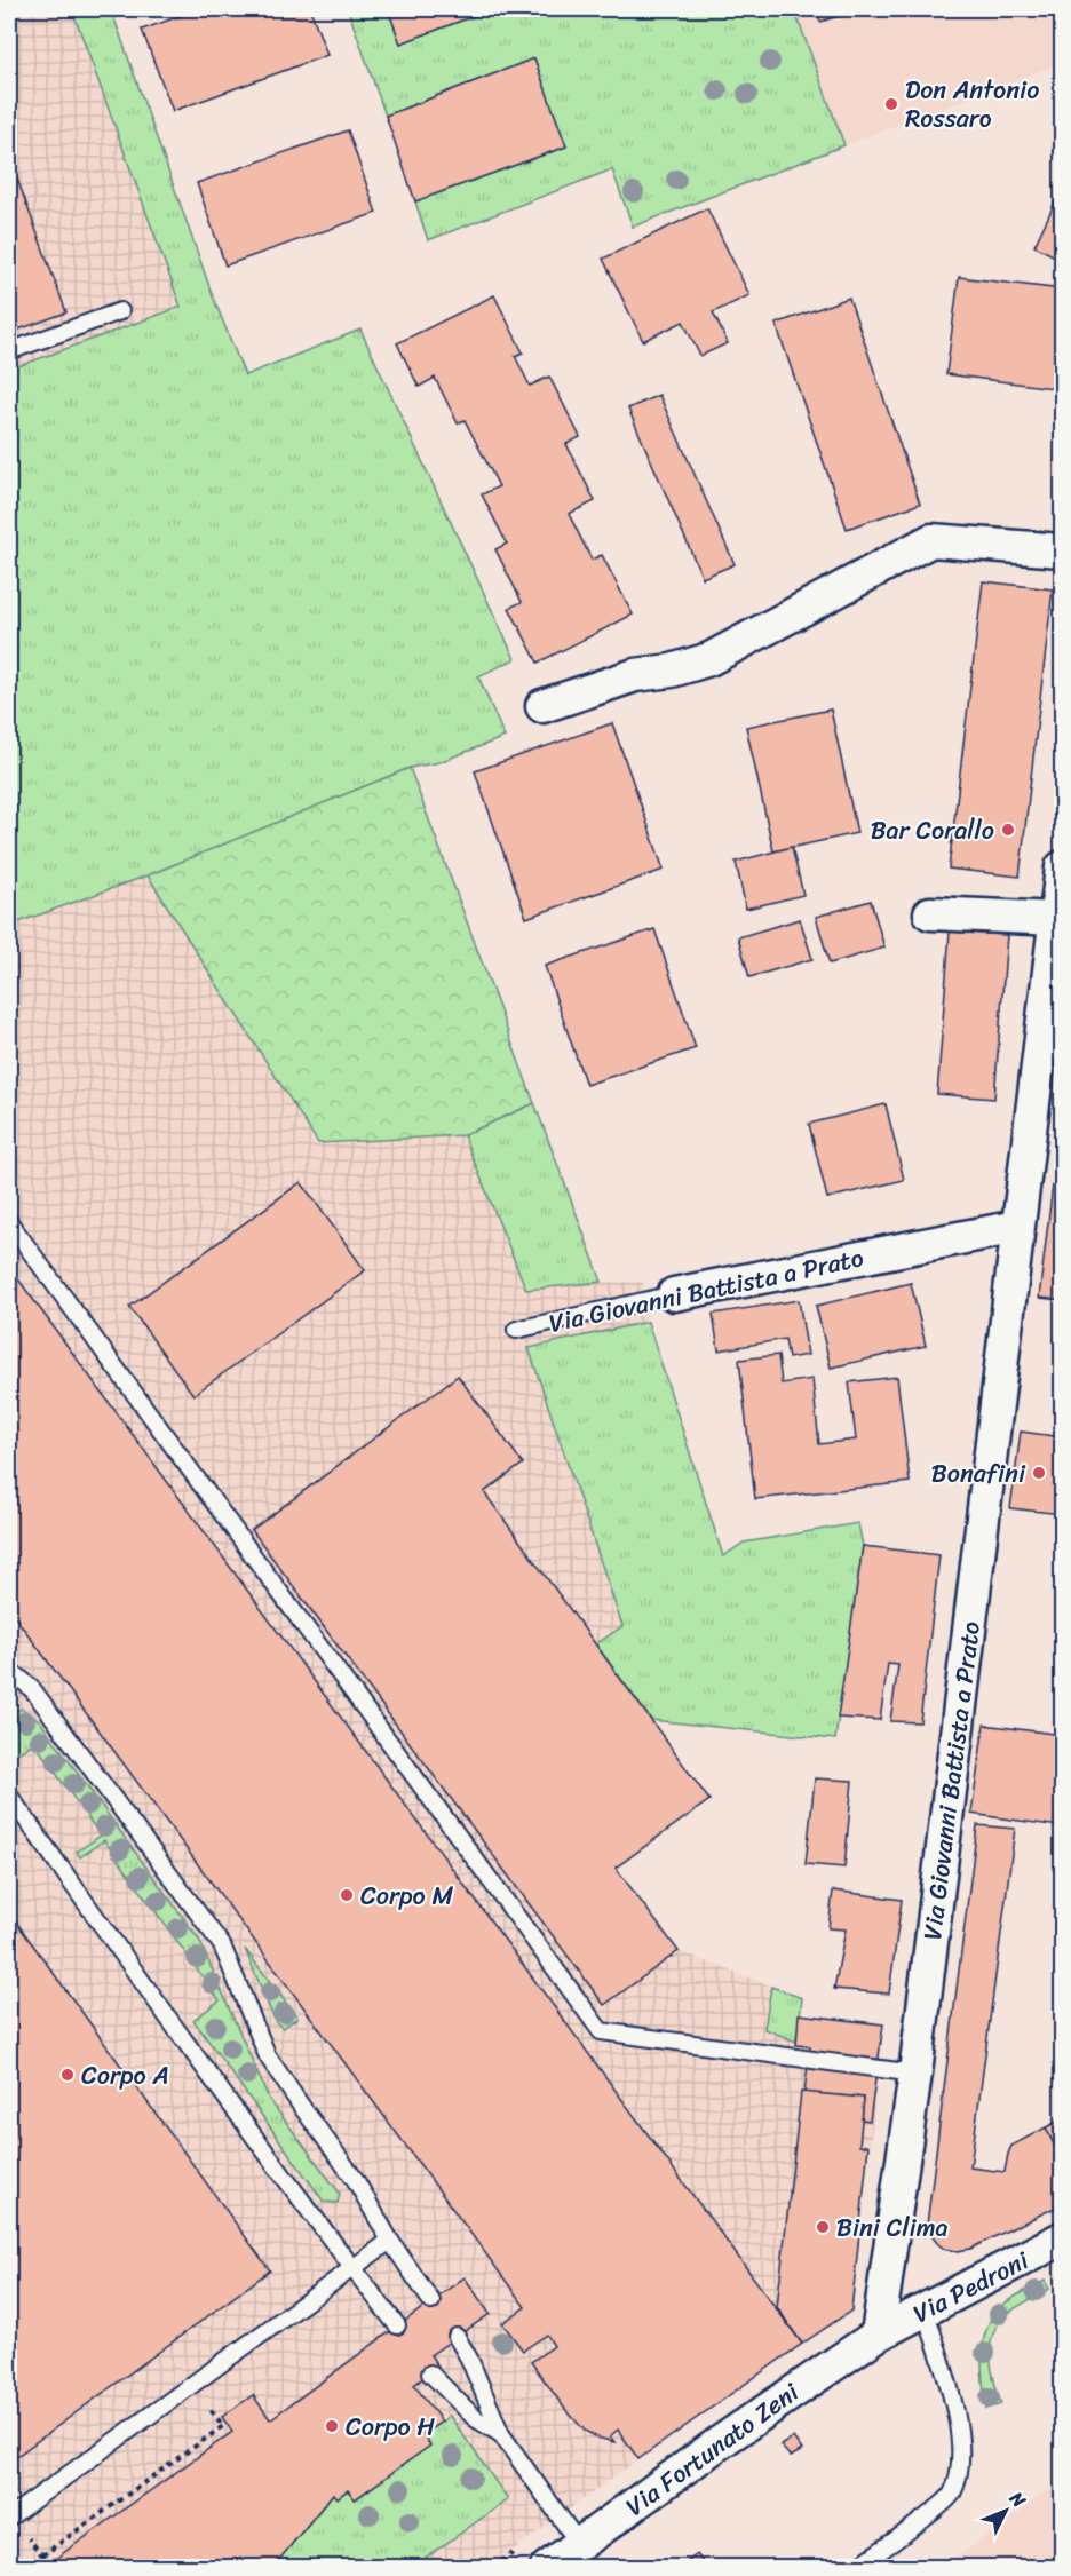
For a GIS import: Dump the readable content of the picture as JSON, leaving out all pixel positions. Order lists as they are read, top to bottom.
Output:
{
  "streets": {
    "street": ["Via Giovanni Battista a Prato", "Via Pedroni", "Via Fortunato Zeni"]
  },
  "crossings": [
    ["Via Giovanni Battista a Prato", "Via Pedroni"],
    ["Via Giovanni Battista a Prato", "Via Fortunato Zeni"],
    ["Via Pedroni", "Via Fortunato Zeni"]
  ],
  "places": [
    "Don Antonio Rossaro",
    "Bar Corallo",
    "Bonafini",
    "Corpo M",
    "Corpo A",
    "Bini Clima",
    "Corpo H"
  ],
  "north": "top right"
}
